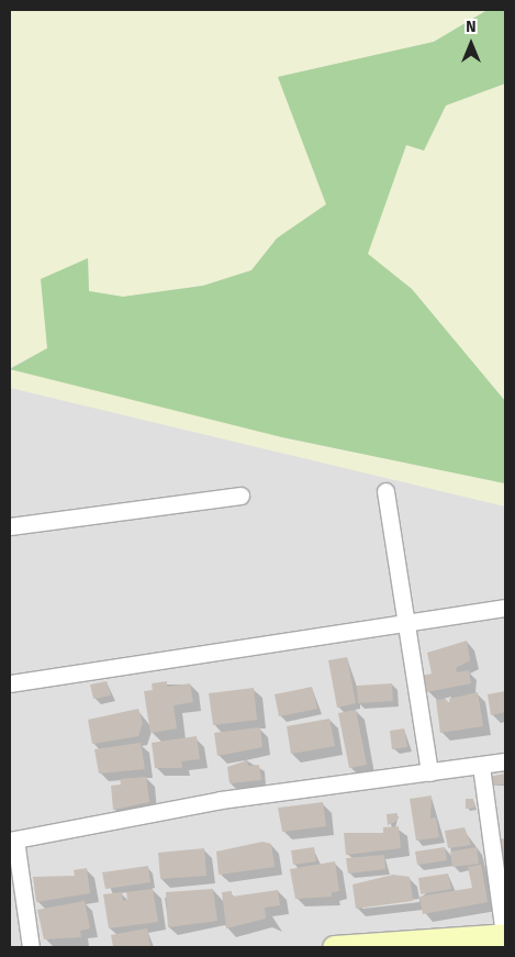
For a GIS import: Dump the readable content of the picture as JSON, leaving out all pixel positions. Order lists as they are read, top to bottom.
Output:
{
  "north": "top"
}
